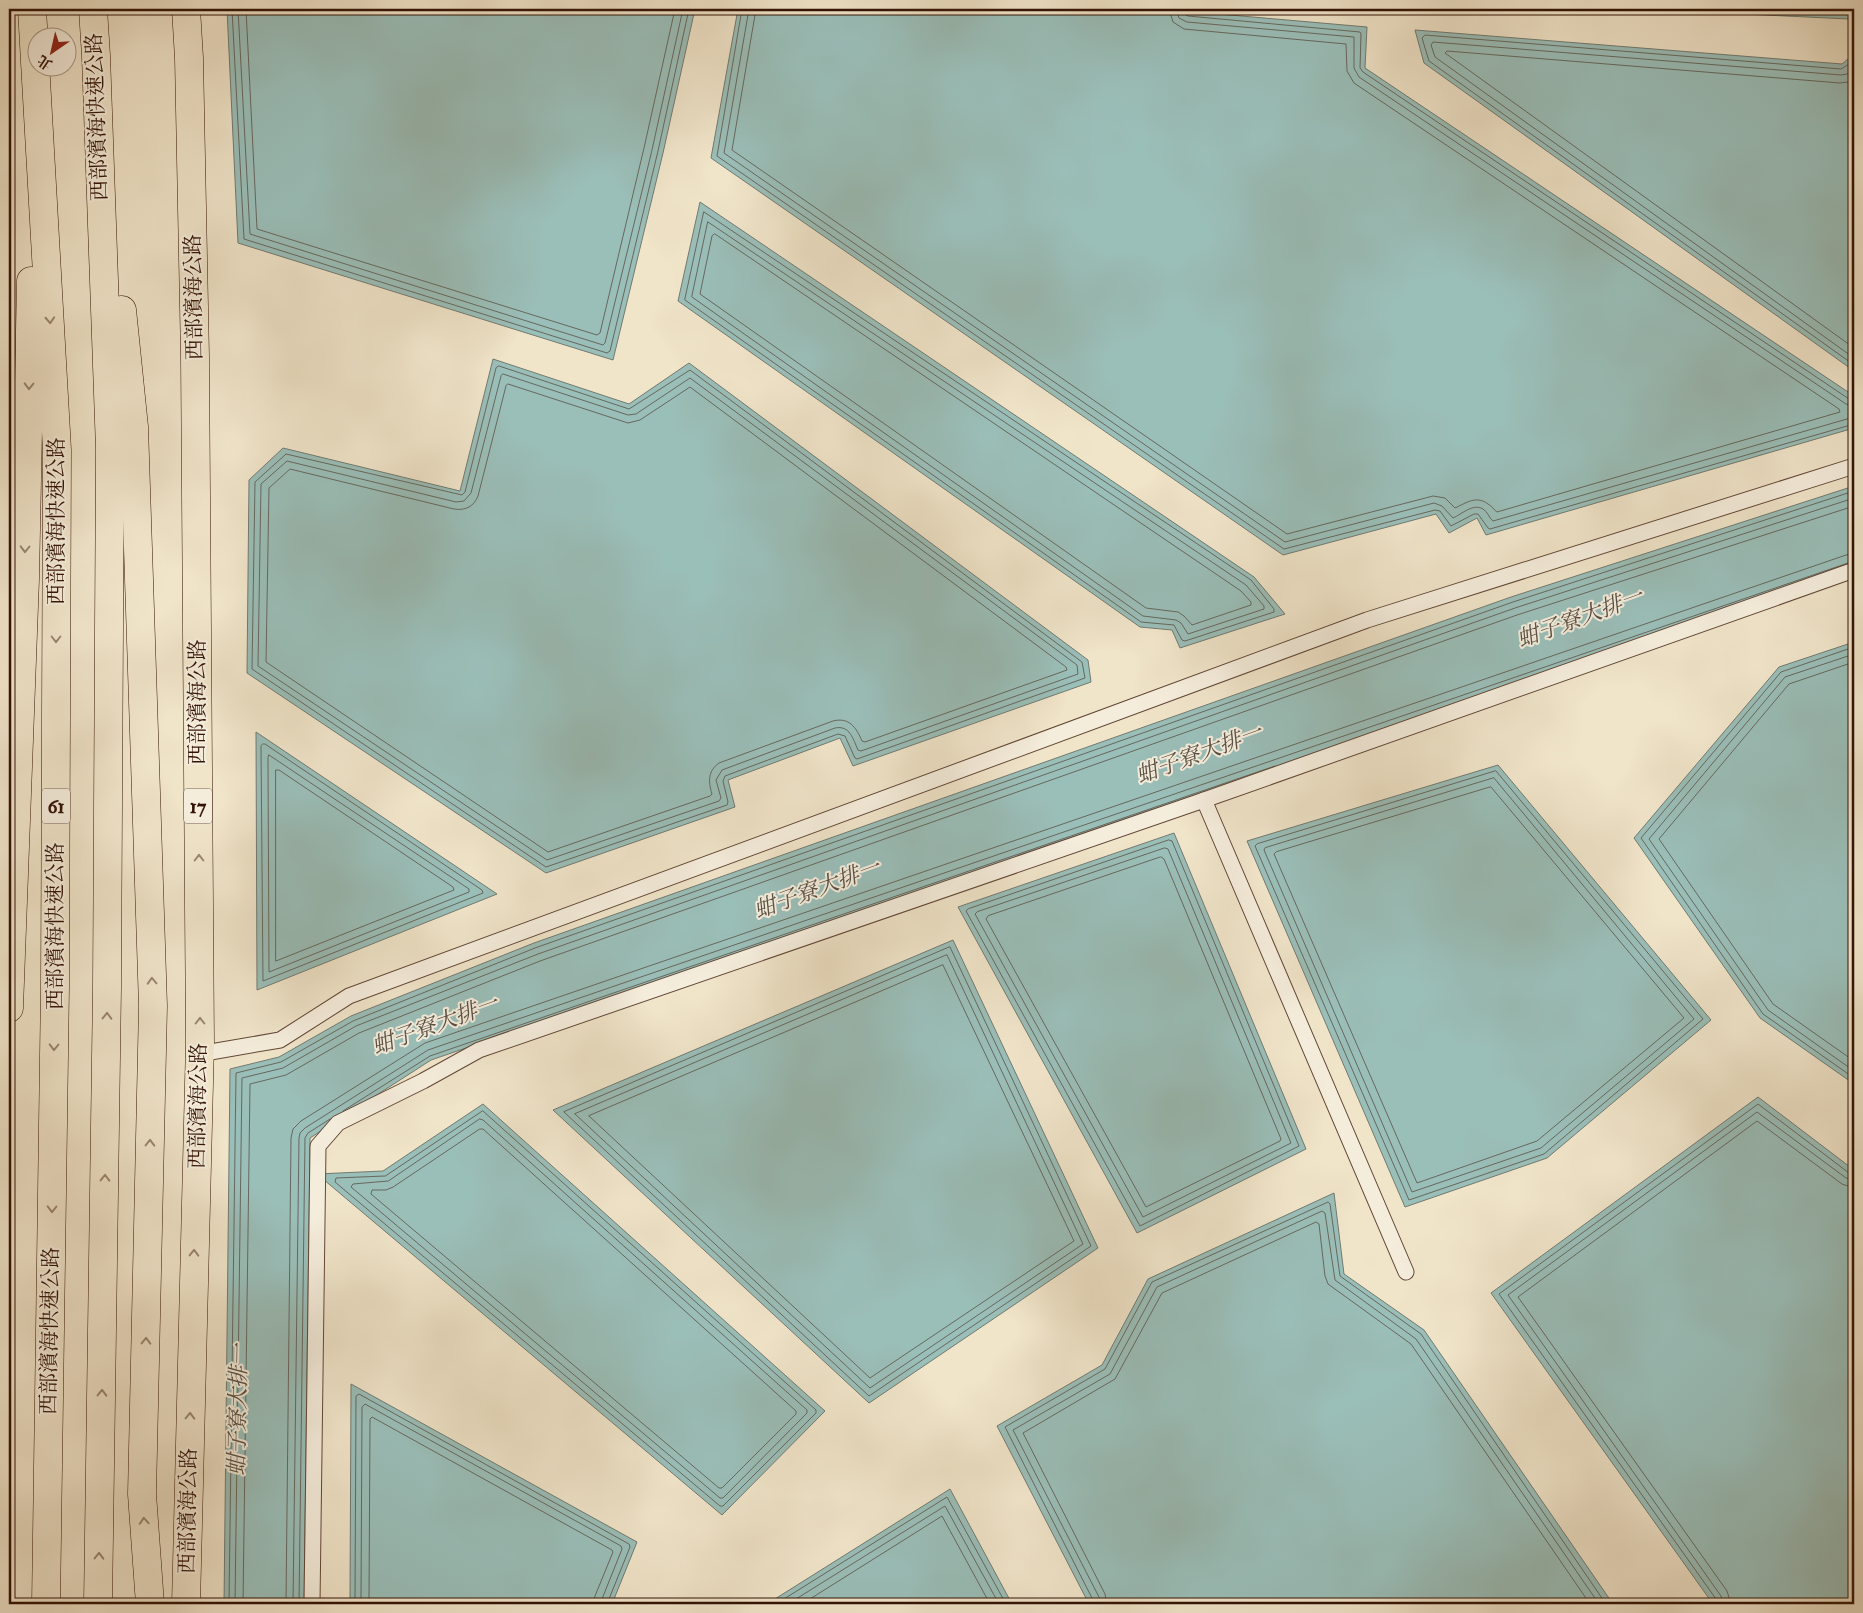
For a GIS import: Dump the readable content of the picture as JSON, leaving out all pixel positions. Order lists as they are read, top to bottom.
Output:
{
  "streets": {
    "main road": [
      "西部濱海快速公路",
      "西部濱海公路",
      "61",
      "17"
    ]
  },
  "water": ["蚶子寮大排一"],
  "north": "bottom left"
}
